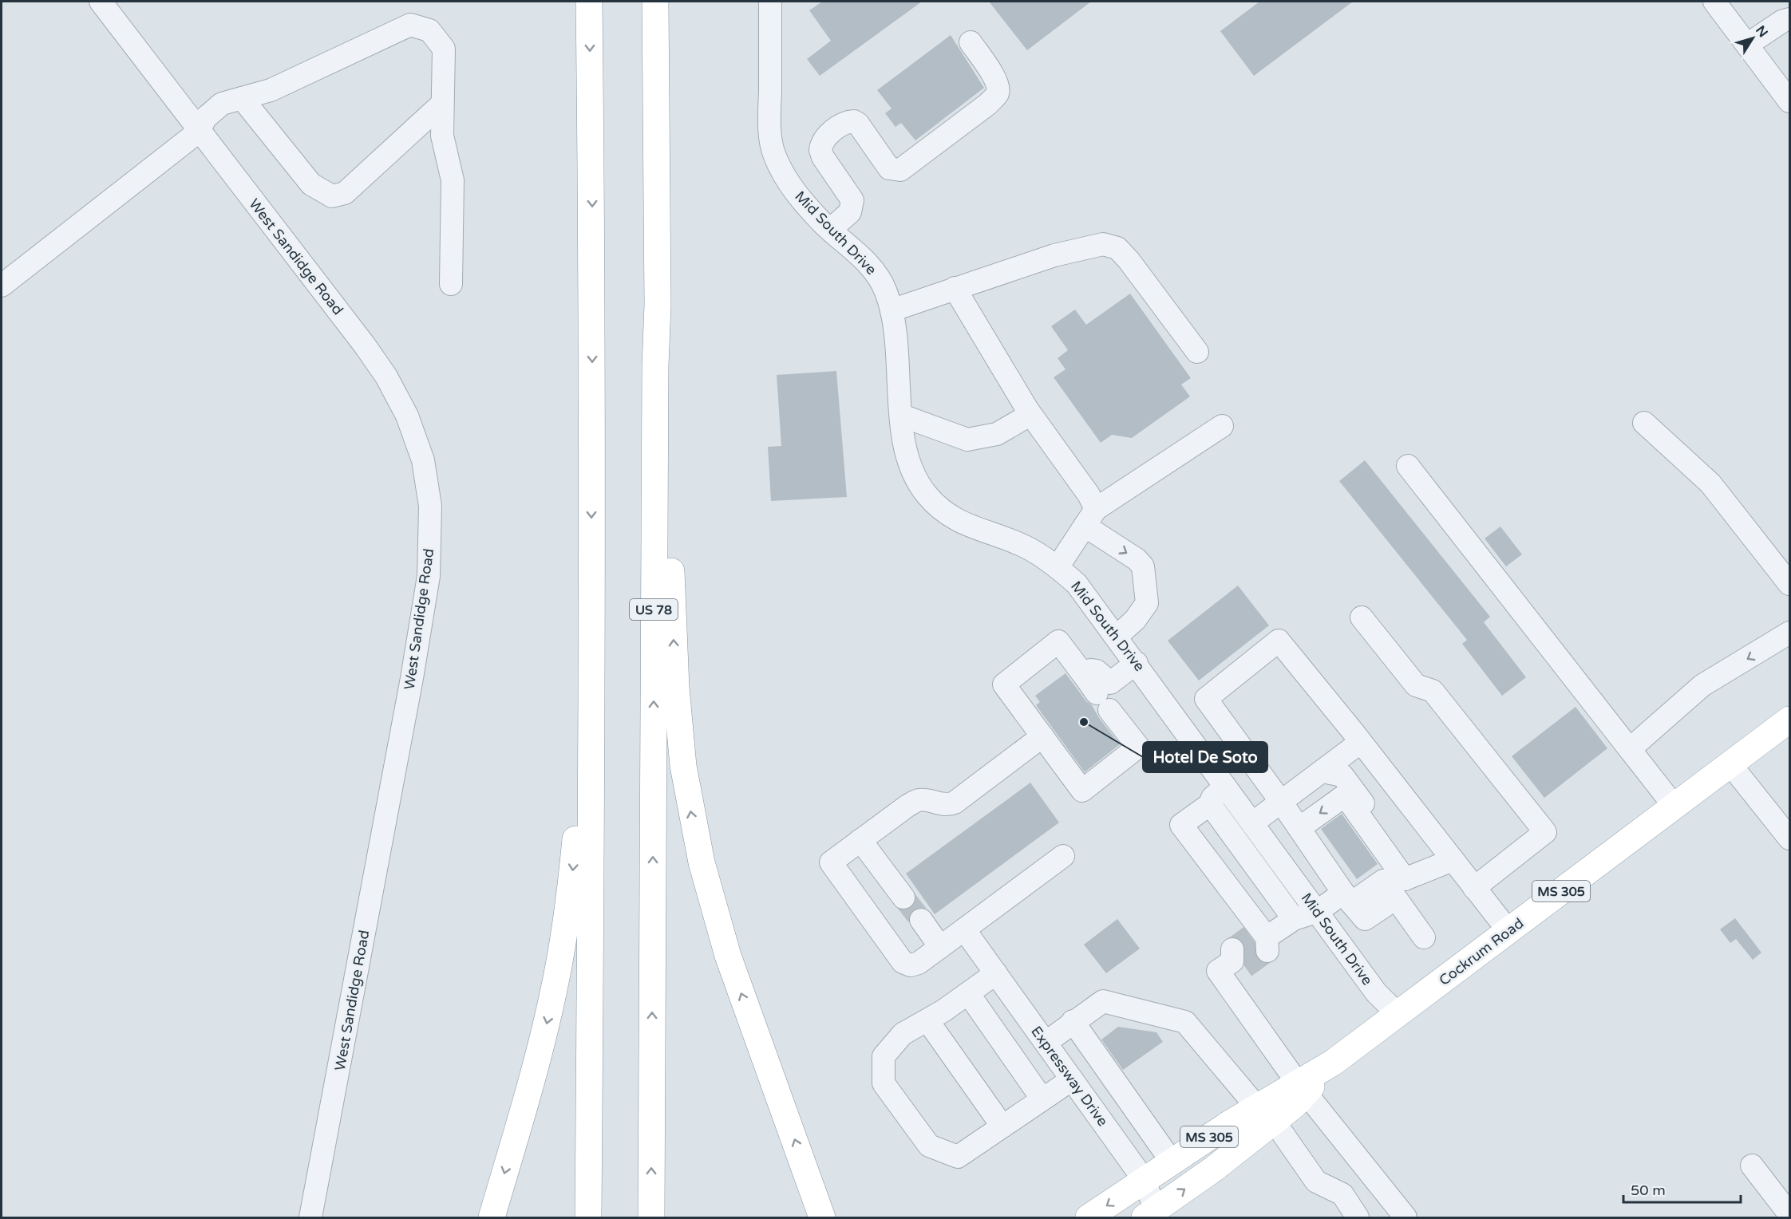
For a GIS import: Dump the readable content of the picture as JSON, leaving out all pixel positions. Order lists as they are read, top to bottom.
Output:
{
  "streets": {
    "main road": ["US 78", "MS 305", "Cockrum Road"],
    "street": ["Mid South Drive", "West Sandidge Road", "Expressway Drive"]
  },
  "crossings": [
    ["Mid South Drive", "Cockrum Road"],
    ["Cockrum Road", "Expressway Drive"]
  ],
  "places": ["Hotel De Soto"],
  "scale_bar": "50 m",
  "north": "top right"
}
